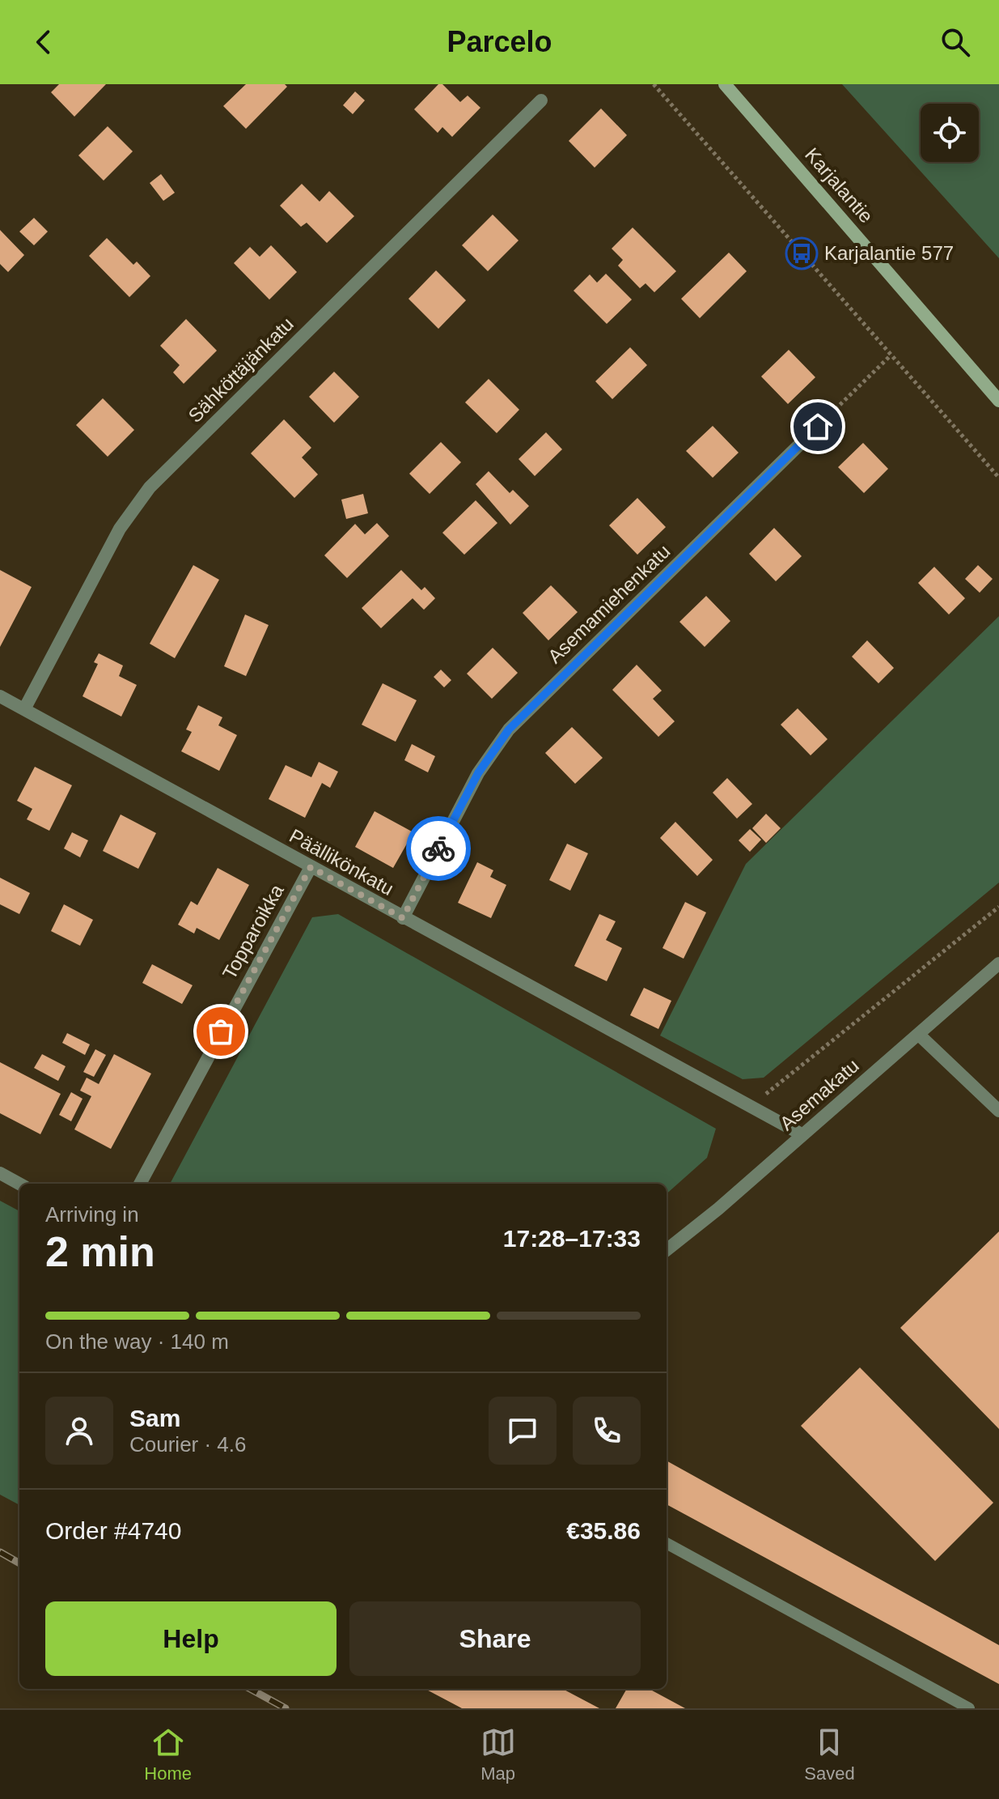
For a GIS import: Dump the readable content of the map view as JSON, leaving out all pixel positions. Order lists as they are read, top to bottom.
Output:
{
  "streets": {
    "main road": ["Karjalantie"],
    "street": [
      "Sähköttäjänkatu",
      "Asemamiehenkatu",
      "Päällikönkatu",
      "Topparoikka",
      "Asemakatu"
    ]
  },
  "crossings": [
    ["Sähköttäjänkatu", "Päällikönkatu"],
    ["Asemamiehenkatu", "Päällikönkatu"],
    ["Päällikönkatu", "Topparoikka"],
    ["Päällikönkatu", "Asemakatu"]
  ],
  "places": {
    "bus stop": ["Karjalantie 577"]
  },
  "page": {
    "header": "Parcelo",
    "heading": ["2 min", "Arriving in", "17:28–17:33"],
    "panel": [
      "Sam",
      "Courier · 4.6",
      "Order #4740",
      "€35.86"
    ],
    "bar": "On the way · 140 m",
    "buttons": ["Help", "Share"],
    "tabs": ["Home", "Map", "Saved"]
  }
}
